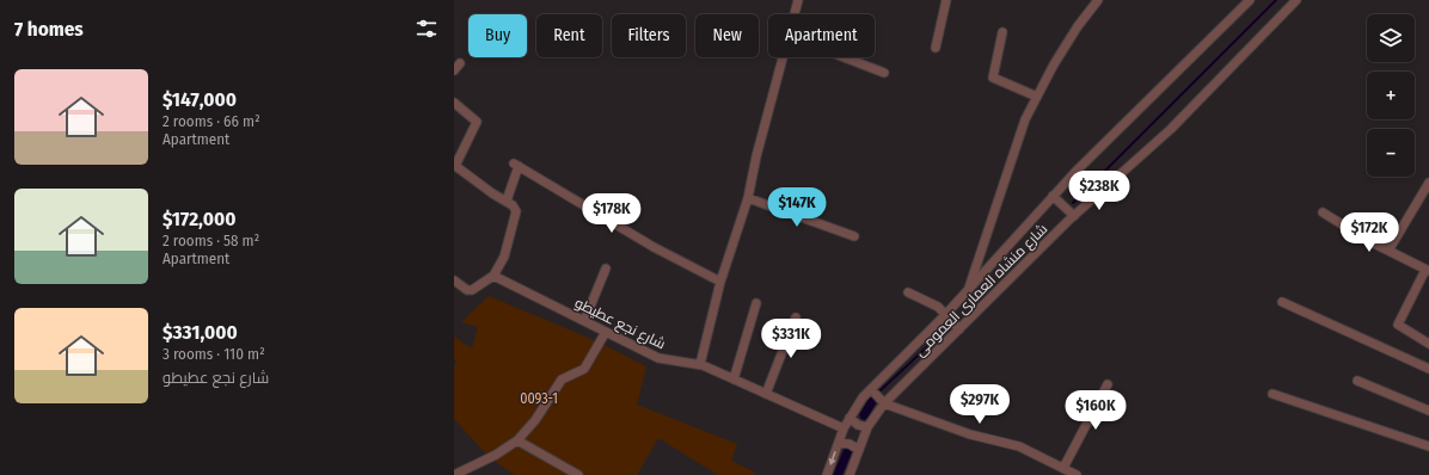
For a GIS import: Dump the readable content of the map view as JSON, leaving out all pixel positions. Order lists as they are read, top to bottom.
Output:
{
  "streets": {
    "street": ["شارع منشاه العمارى العمومى", "شارع نجع عطيطو"]
  },
  "crossings": [
    ["شارع منشاه العمارى العمومى", "شارع نجع عطيطو"]
  ],
  "parks": ["0093-1"],
  "page": {
    "heading": "7 homes",
    "map_buttons": ["+", "−"],
    "chip": [
      "Buy",
      "Rent",
      "Filters",
      "New",
      "Apartment"
    ],
    "list": [
      {
        "name": "$147,000",
        "note": "2 rooms · 66 m² · Apartment"
      },
      {
        "name": "$172,000",
        "note": "2 rooms · 58 m² · Apartment"
      },
      {
        "name": "$331,000",
        "note": "3 rooms · 110 m² · شارع نجع عطيطو"
      }
    ],
    "price": [
      "$238K",
      "$147K",
      "$178K",
      "$172K",
      "$331K",
      "$297K",
      "$160K"
    ]
  }
}
